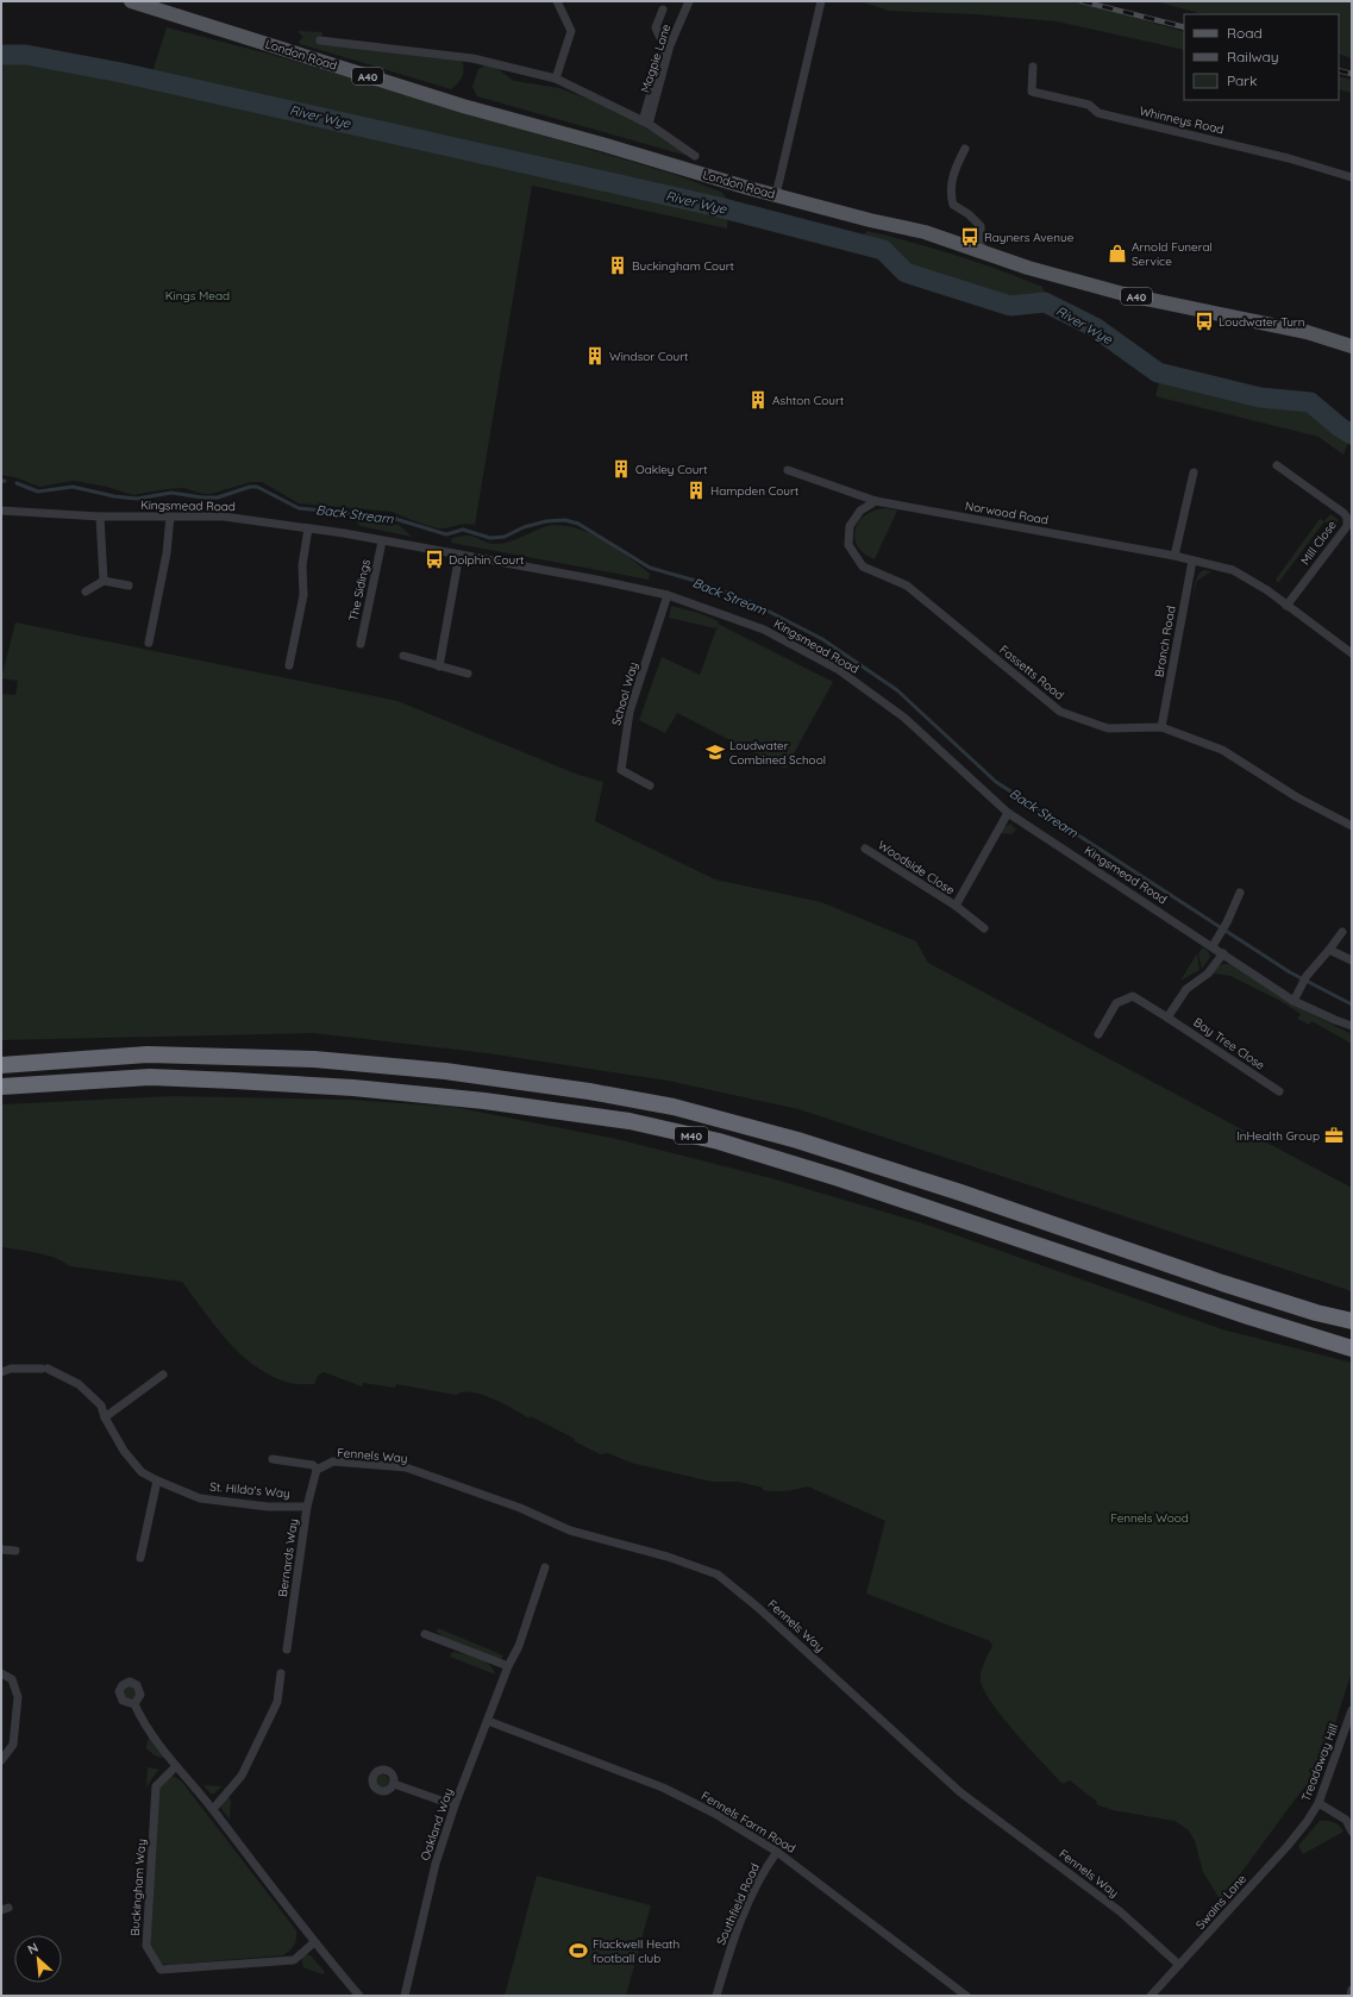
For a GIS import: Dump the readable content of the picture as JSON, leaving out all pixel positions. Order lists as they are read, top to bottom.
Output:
{
  "streets": {
    "highway": ["M40"],
    "main road": ["London Road", "A40"],
    "street": [
      "Magpie Lane",
      "Whinneys Road",
      "Kingsmead Road",
      "Norwood Road",
      "Mill Close",
      "The Sidings",
      "Branch Road",
      "Fassetts Road",
      "School Way",
      "Woodside Close",
      "Bay Tree Close",
      "Fennels Way",
      "St. Hilda's Way",
      "Bernards Way",
      "Treadaway Hill",
      "Fennels Farm Road",
      "Oakland Way",
      "Buckingham Way",
      "Swains Lane",
      "Southfield Road"
    ]
  },
  "crossings": [
    ["London Road", "Magpie Lane"],
    ["Kingsmead Road", "The Sidings"],
    ["Kingsmead Road", "School Way"],
    ["Kingsmead Road", "Woodside Close"],
    ["Norwood Road", "Mill Close"],
    ["Norwood Road", "Branch Road"],
    ["Norwood Road", "Fassetts Road"],
    ["Branch Road", "Fassetts Road"],
    ["Fennels Way", "Bernards Way"],
    ["Fennels Way", "Swains Lane"],
    ["St. Hilda's Way", "Bernards Way"],
    ["Treadaway Hill", "Swains Lane"],
    ["Fennels Farm Road", "Oakland Way"],
    ["Fennels Farm Road", "Southfield Road"]
  ],
  "water": ["River Wye", "Back Stream"],
  "parks": ["Kings Mead", "Fennels Wood"],
  "places": {
    "bus stop": ["Rayners Avenue", "Loudwater Turn", "Dolphin Court"],
    "shop": ["Arnold Funeral Service"],
    "building": [
      "Buckingham Court",
      "Windsor Court",
      "Ashton Court",
      "Oakley Court",
      "Hampden Court"
    ],
    "school or university": ["Loudwater Combined School"],
    "office": ["InHealth Group"],
    "sports": ["Flackwell Heath football club"]
  },
  "legend": ["Road", "Railway", "Park"],
  "north": "top left"
}
